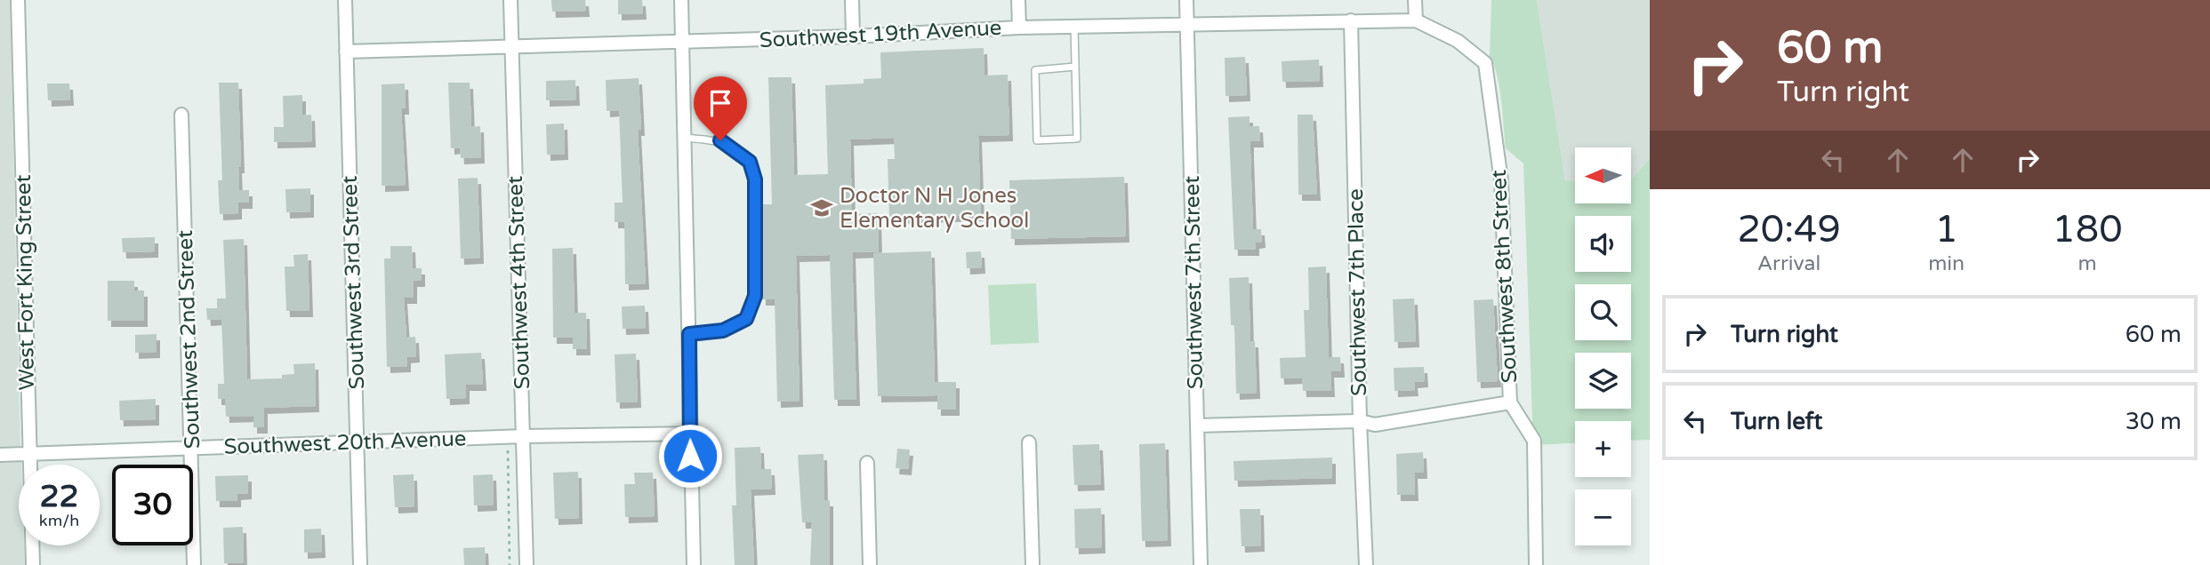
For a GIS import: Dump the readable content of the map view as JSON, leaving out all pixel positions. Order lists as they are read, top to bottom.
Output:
{
  "streets": {
    "street": [
      "Southwest 19th Avenue",
      "Southwest 8th Street",
      "West Fort King Street",
      "Southwest 3rd Street",
      "Southwest 4th Street",
      "Southwest 7th Street",
      "Southwest 7th Place",
      "Southwest 2nd Street",
      "Southwest 20th Avenue"
    ]
  },
  "crossings": [
    ["Southwest 19th Avenue", "Southwest 8th Street"],
    ["Southwest 19th Avenue", "Southwest 3rd Street"],
    ["Southwest 19th Avenue", "Southwest 4th Street"],
    ["Southwest 19th Avenue", "Southwest 7th Street"],
    ["Southwest 19th Avenue", "Southwest 7th Place"],
    ["West Fort King Street", "Southwest 20th Avenue"],
    ["Southwest 3rd Street", "Southwest 20th Avenue"],
    ["Southwest 4th Street", "Southwest 20th Avenue"],
    ["Southwest 2nd Street", "Southwest 20th Avenue"]
  ],
  "places": {
    "school or university": ["Doctor N H Jones Elementary School"]
  },
  "north": "left",
  "page": {
    "turn": ["60 m", "Turn right"],
    "map_buttons": ["+", "−"],
    "eta": [
      "20:49",
      "Arrival",
      "1",
      "min",
      "180",
      "m"
    ],
    "list": [
      {
        "name": "Turn right",
        "value": "60 m"
      },
      {
        "name": "Turn left",
        "value": "30 m"
      }
    ],
    "speed": "22 km/h",
    "limit": "30"
  }
}
